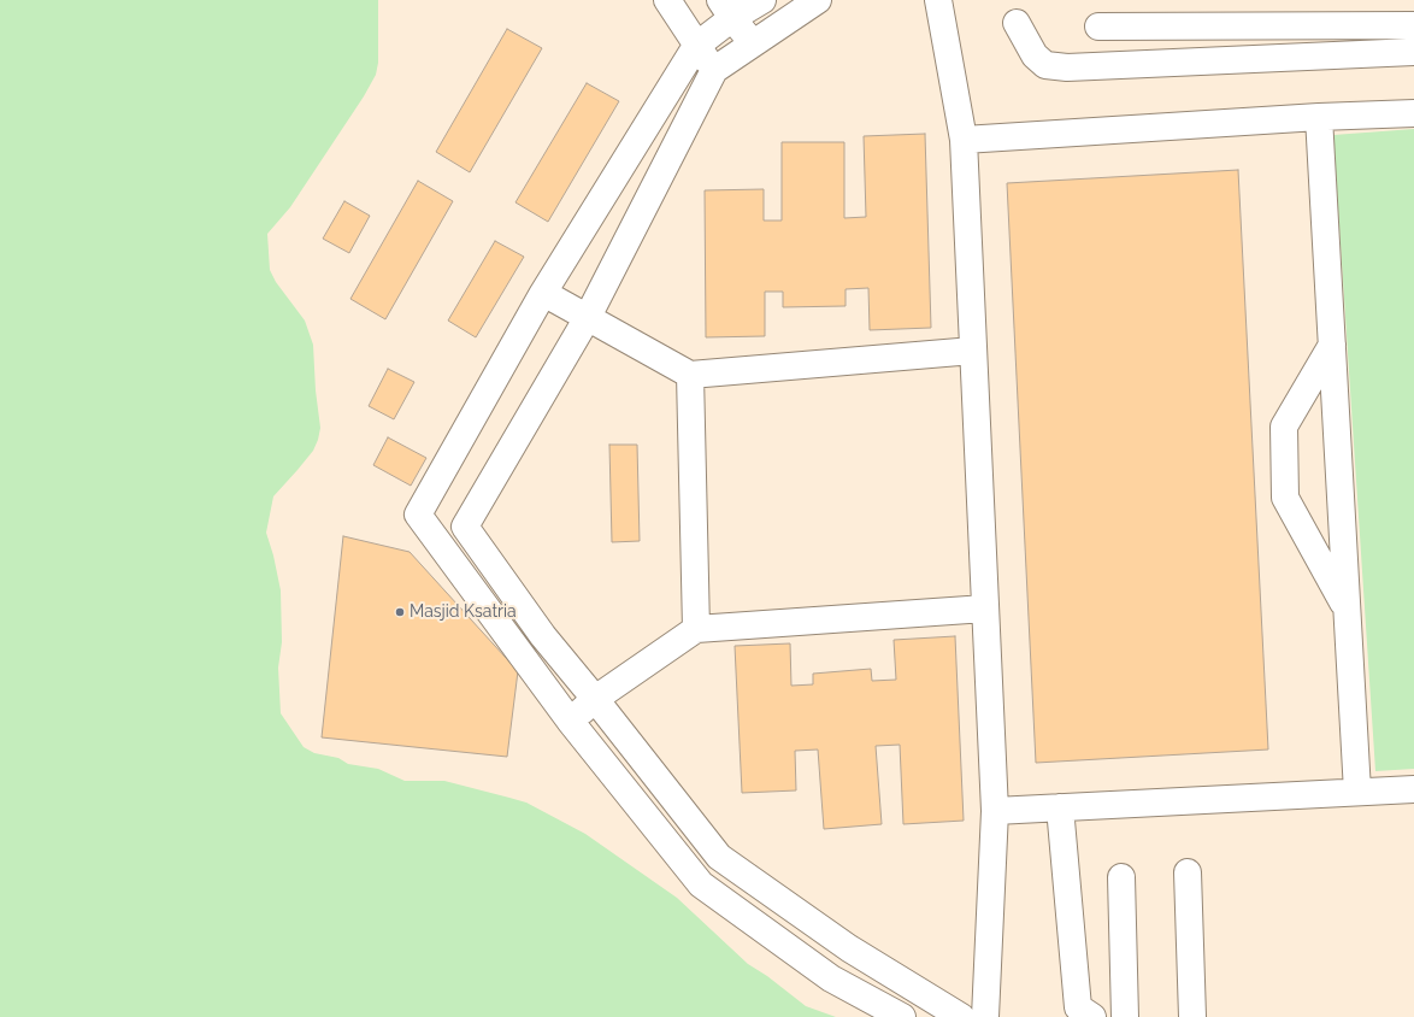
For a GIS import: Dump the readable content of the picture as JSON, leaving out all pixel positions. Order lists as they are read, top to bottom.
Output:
{
  "places": ["Masjid Ksatria"]
}
